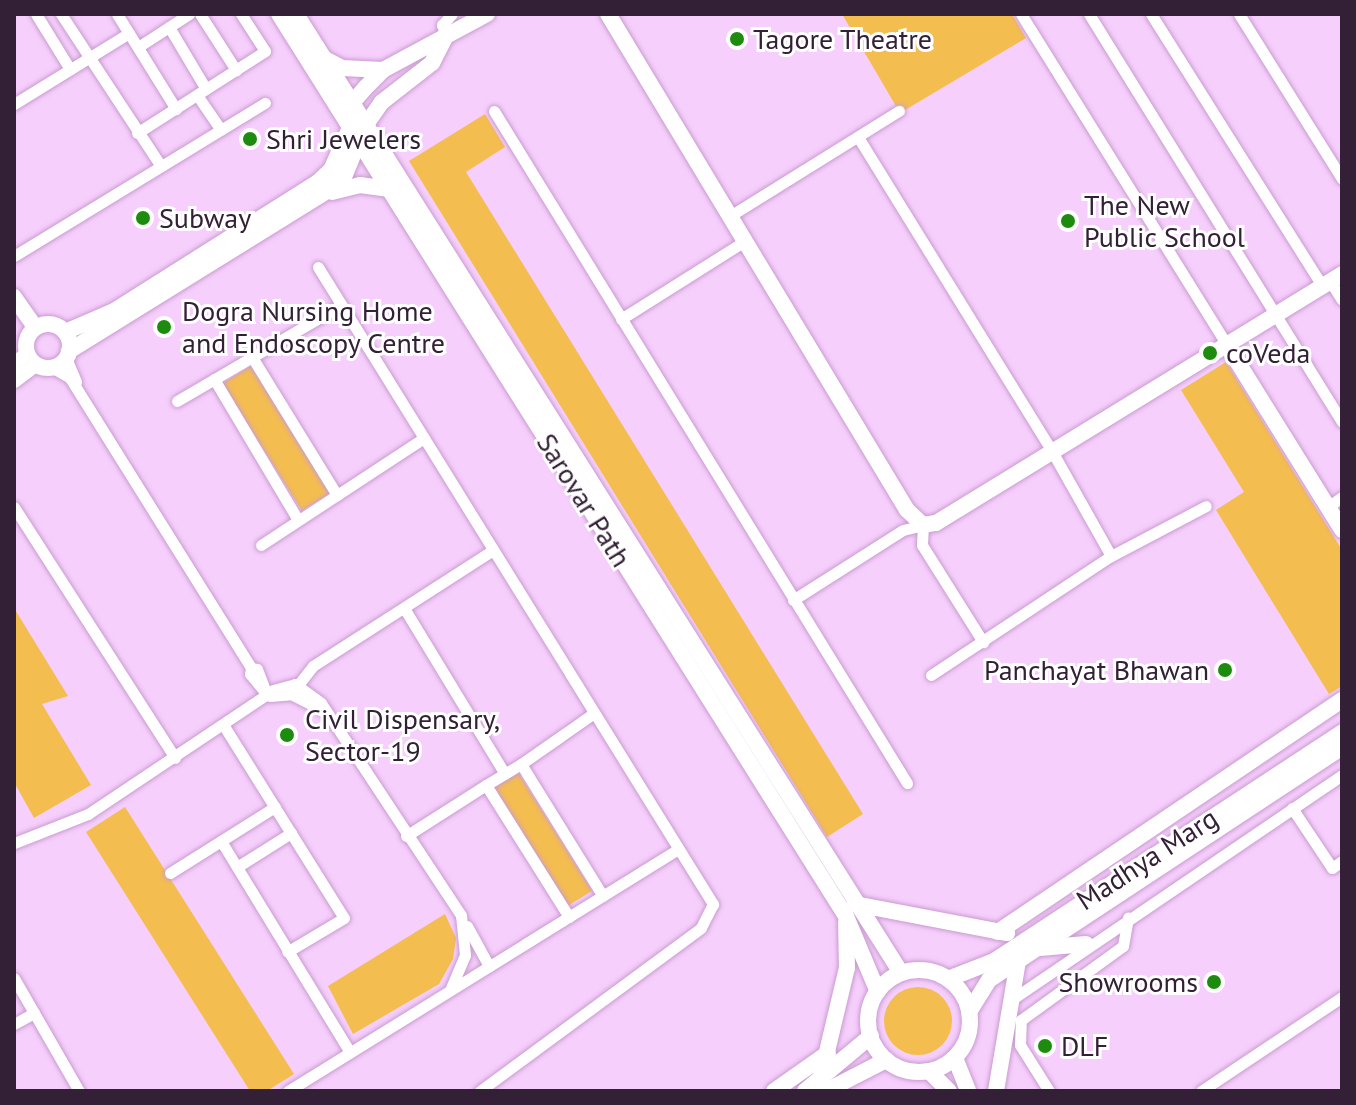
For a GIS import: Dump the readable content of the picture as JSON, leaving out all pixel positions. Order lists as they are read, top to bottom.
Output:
{
  "streets": {
    "main road": ["Sarovar Path", "Madhya Marg"]
  },
  "crossings": [
    ["Sarovar Path", "Madhya Marg"]
  ],
  "places": [
    "Tagore Theatre",
    "Shri Jewelers",
    "Subway",
    "The New Public School",
    "Dogra Nursing Home and Endoscopy Centre",
    "coVeda",
    "Panchayat Bhawan",
    "Civil Dispensary, Sector-19",
    "Showrooms",
    "DLF"
  ]
}
